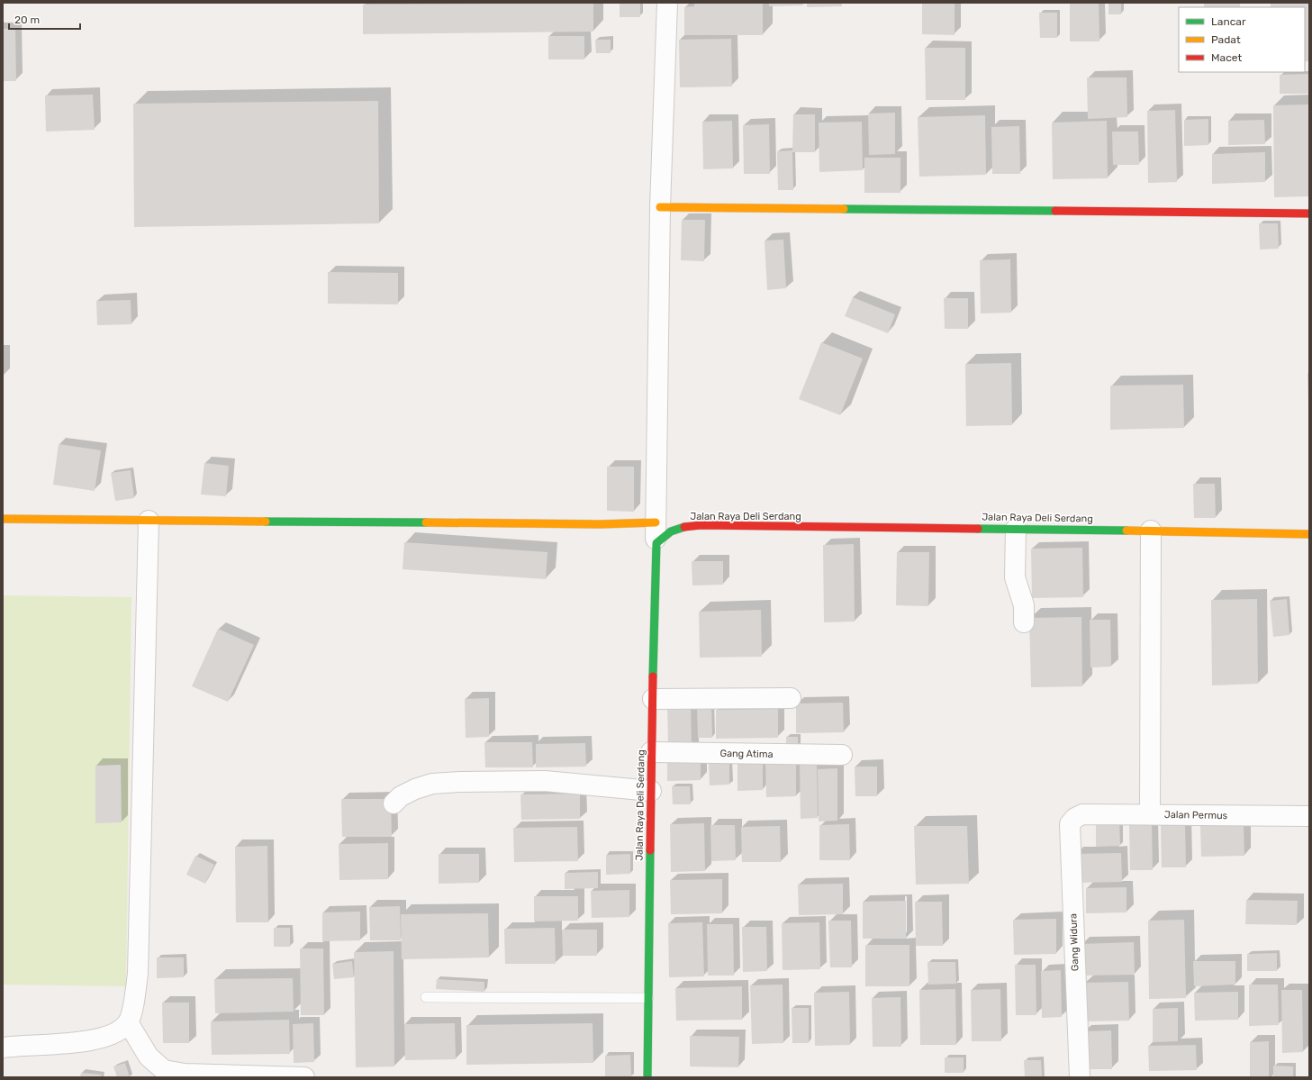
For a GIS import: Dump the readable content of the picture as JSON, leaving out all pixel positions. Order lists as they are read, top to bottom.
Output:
{
  "streets": {
    "street": [
      "Jalan Raya Deli Serdang",
      "Gang Atima",
      "Jalan Permus",
      "Gang Widura"
    ]
  },
  "crossings": [
    ["Jalan Raya Deli Serdang", "Gang Atima"],
    ["Jalan Permus", "Gang Widura"]
  ],
  "legend": ["Lancar", "Padat", "Macet"],
  "scale_bar": "20 m"
}
